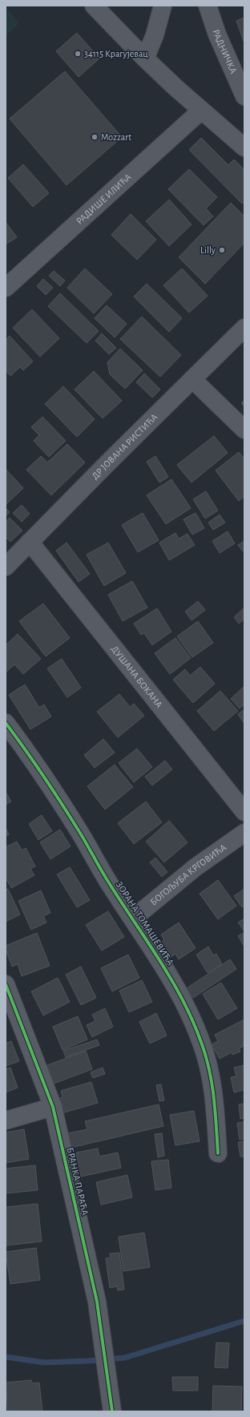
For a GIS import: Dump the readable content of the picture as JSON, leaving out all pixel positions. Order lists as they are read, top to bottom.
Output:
{
  "streets": {
    "street": [
      "РАДНИЧКА",
      "РАДИШЕ ИЛИЋА",
      "ДР ЈОВАНА РИСТИЋА",
      "ДУШАНА БОКАНА",
      "БОГОЉУБА КРГОВИЋА",
      "ЗОРАНА ТОМАШЕВИЋА",
      "БРАНКА ПАРАЋА"
    ]
  },
  "crossings": [
    ["ДР ЈОВАНА РИСТИЋА", "ДУШАНА БОКАНА"],
    ["БОГОЉУБА КРГОВИЋА", "ЗОРАНА ТОМАШЕВИЋА"]
  ],
  "places": ["34115 Крагујевац", "Mozzart", "Lilly"]
}
